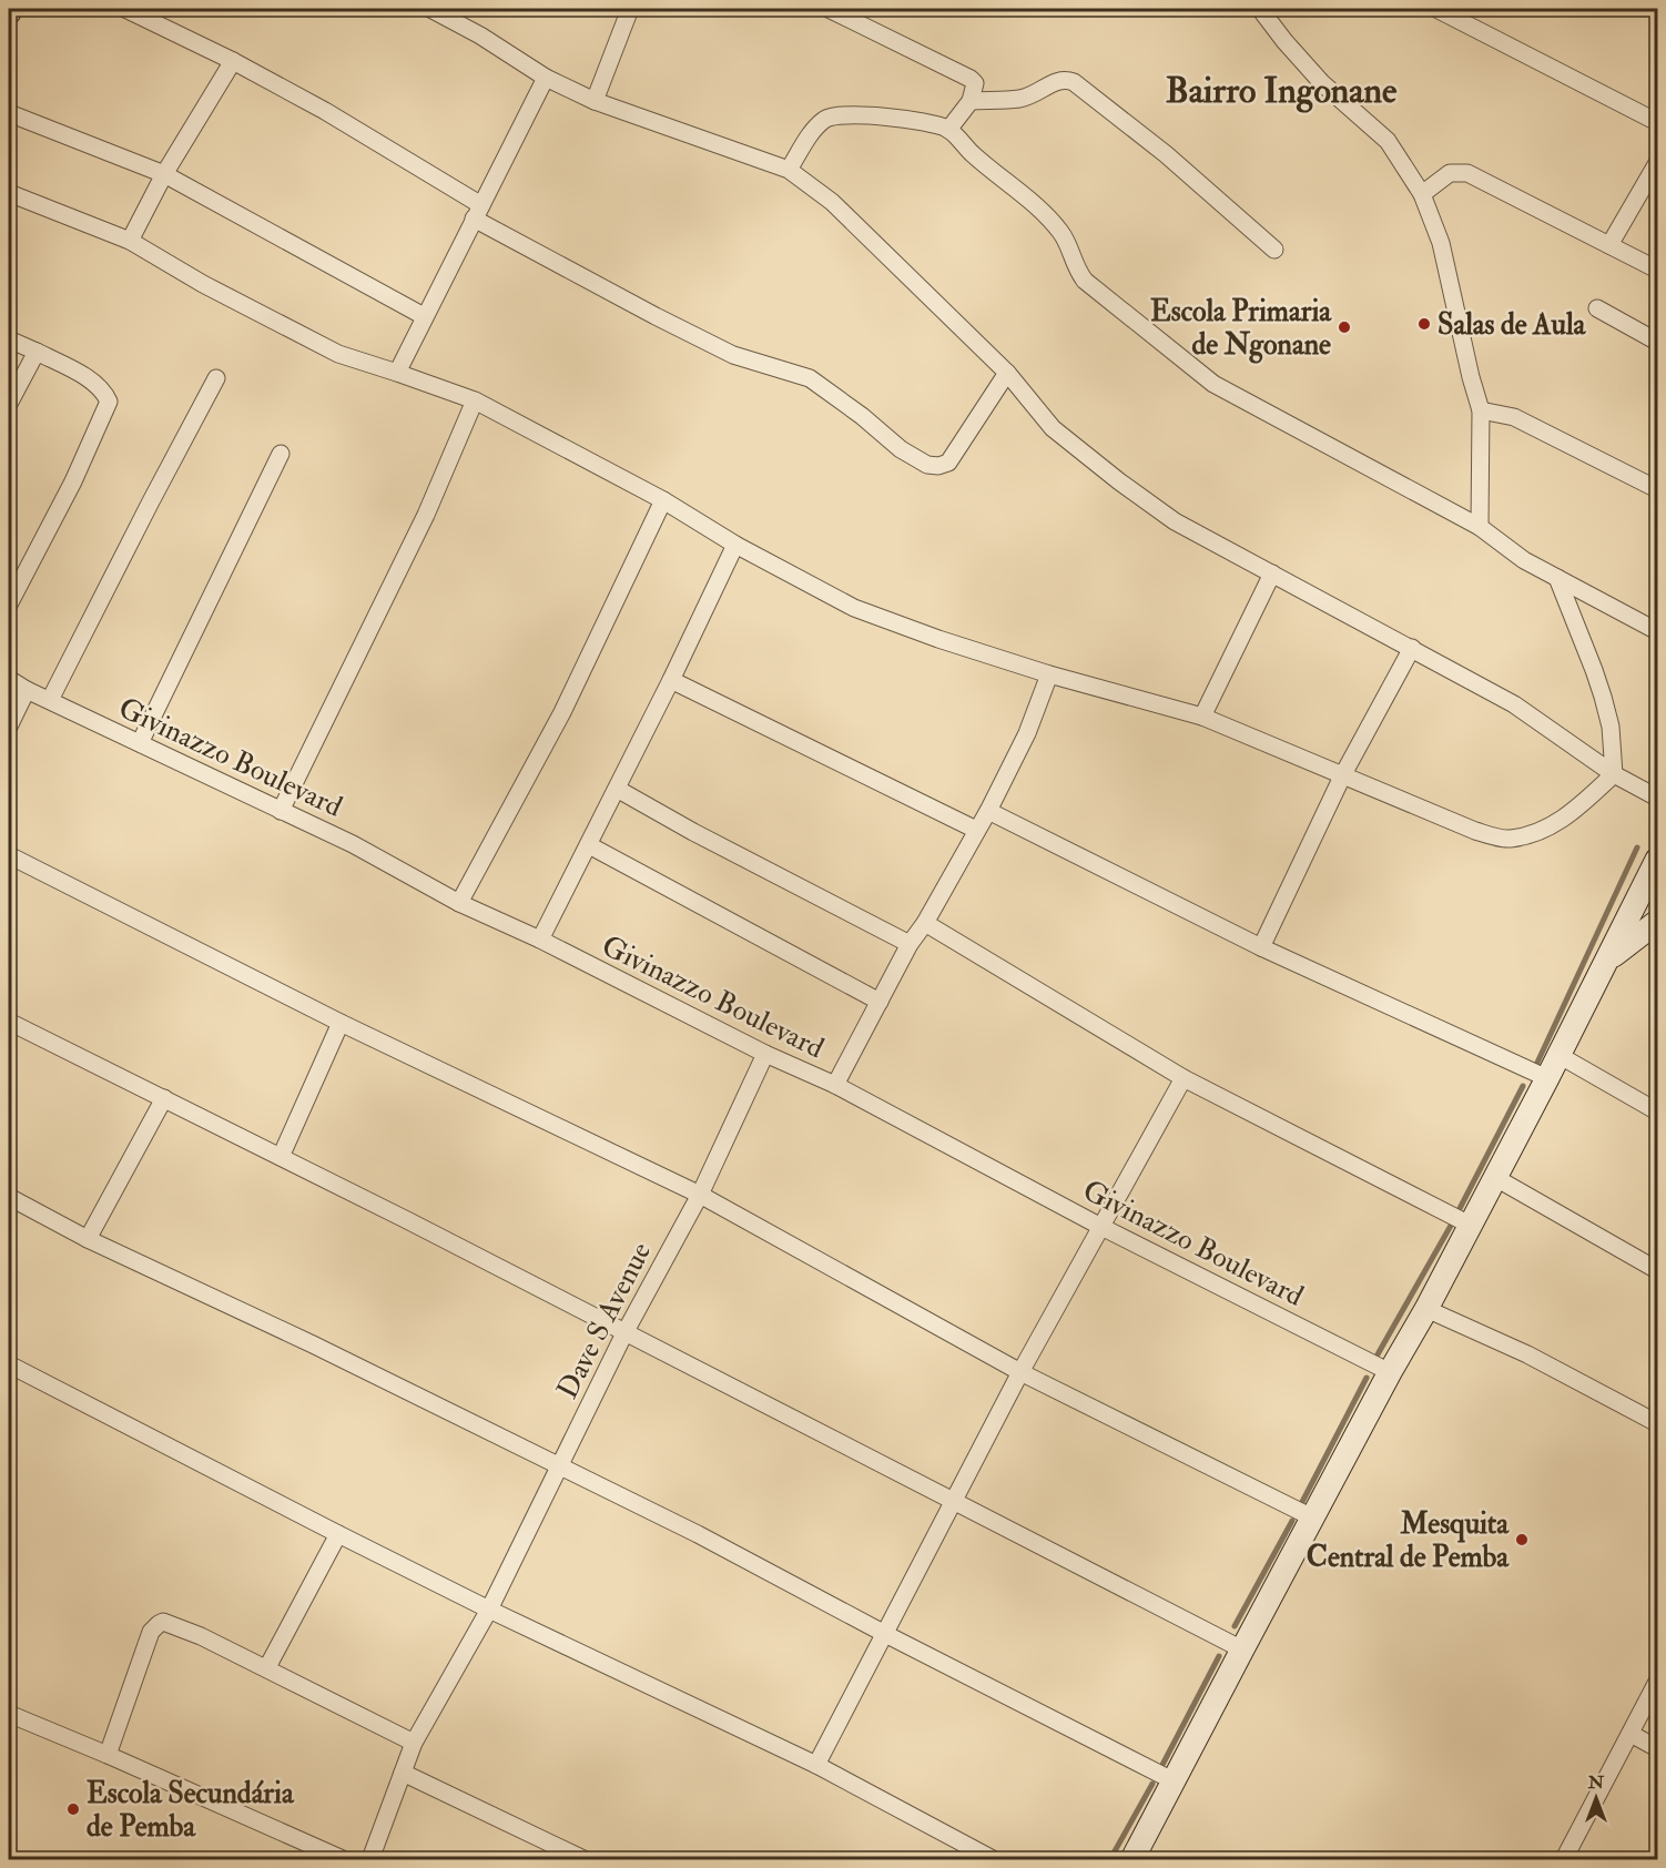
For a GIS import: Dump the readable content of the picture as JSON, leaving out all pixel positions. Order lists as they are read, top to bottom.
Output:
{
  "streets": {
    "street": ["Givinazzo Boulevard", "Dave S Avenue"]
  },
  "crossings": [
    ["Givinazzo Boulevard", "Dave S Avenue"]
  ],
  "districts": ["Bairro Ingonane"],
  "places": [
    "Salas de Aula",
    "Escola Primaria de Ngonane",
    "Mesquita Central de Pemba",
    "Escola Secundária de Pemba"
  ],
  "north": "top"
}
